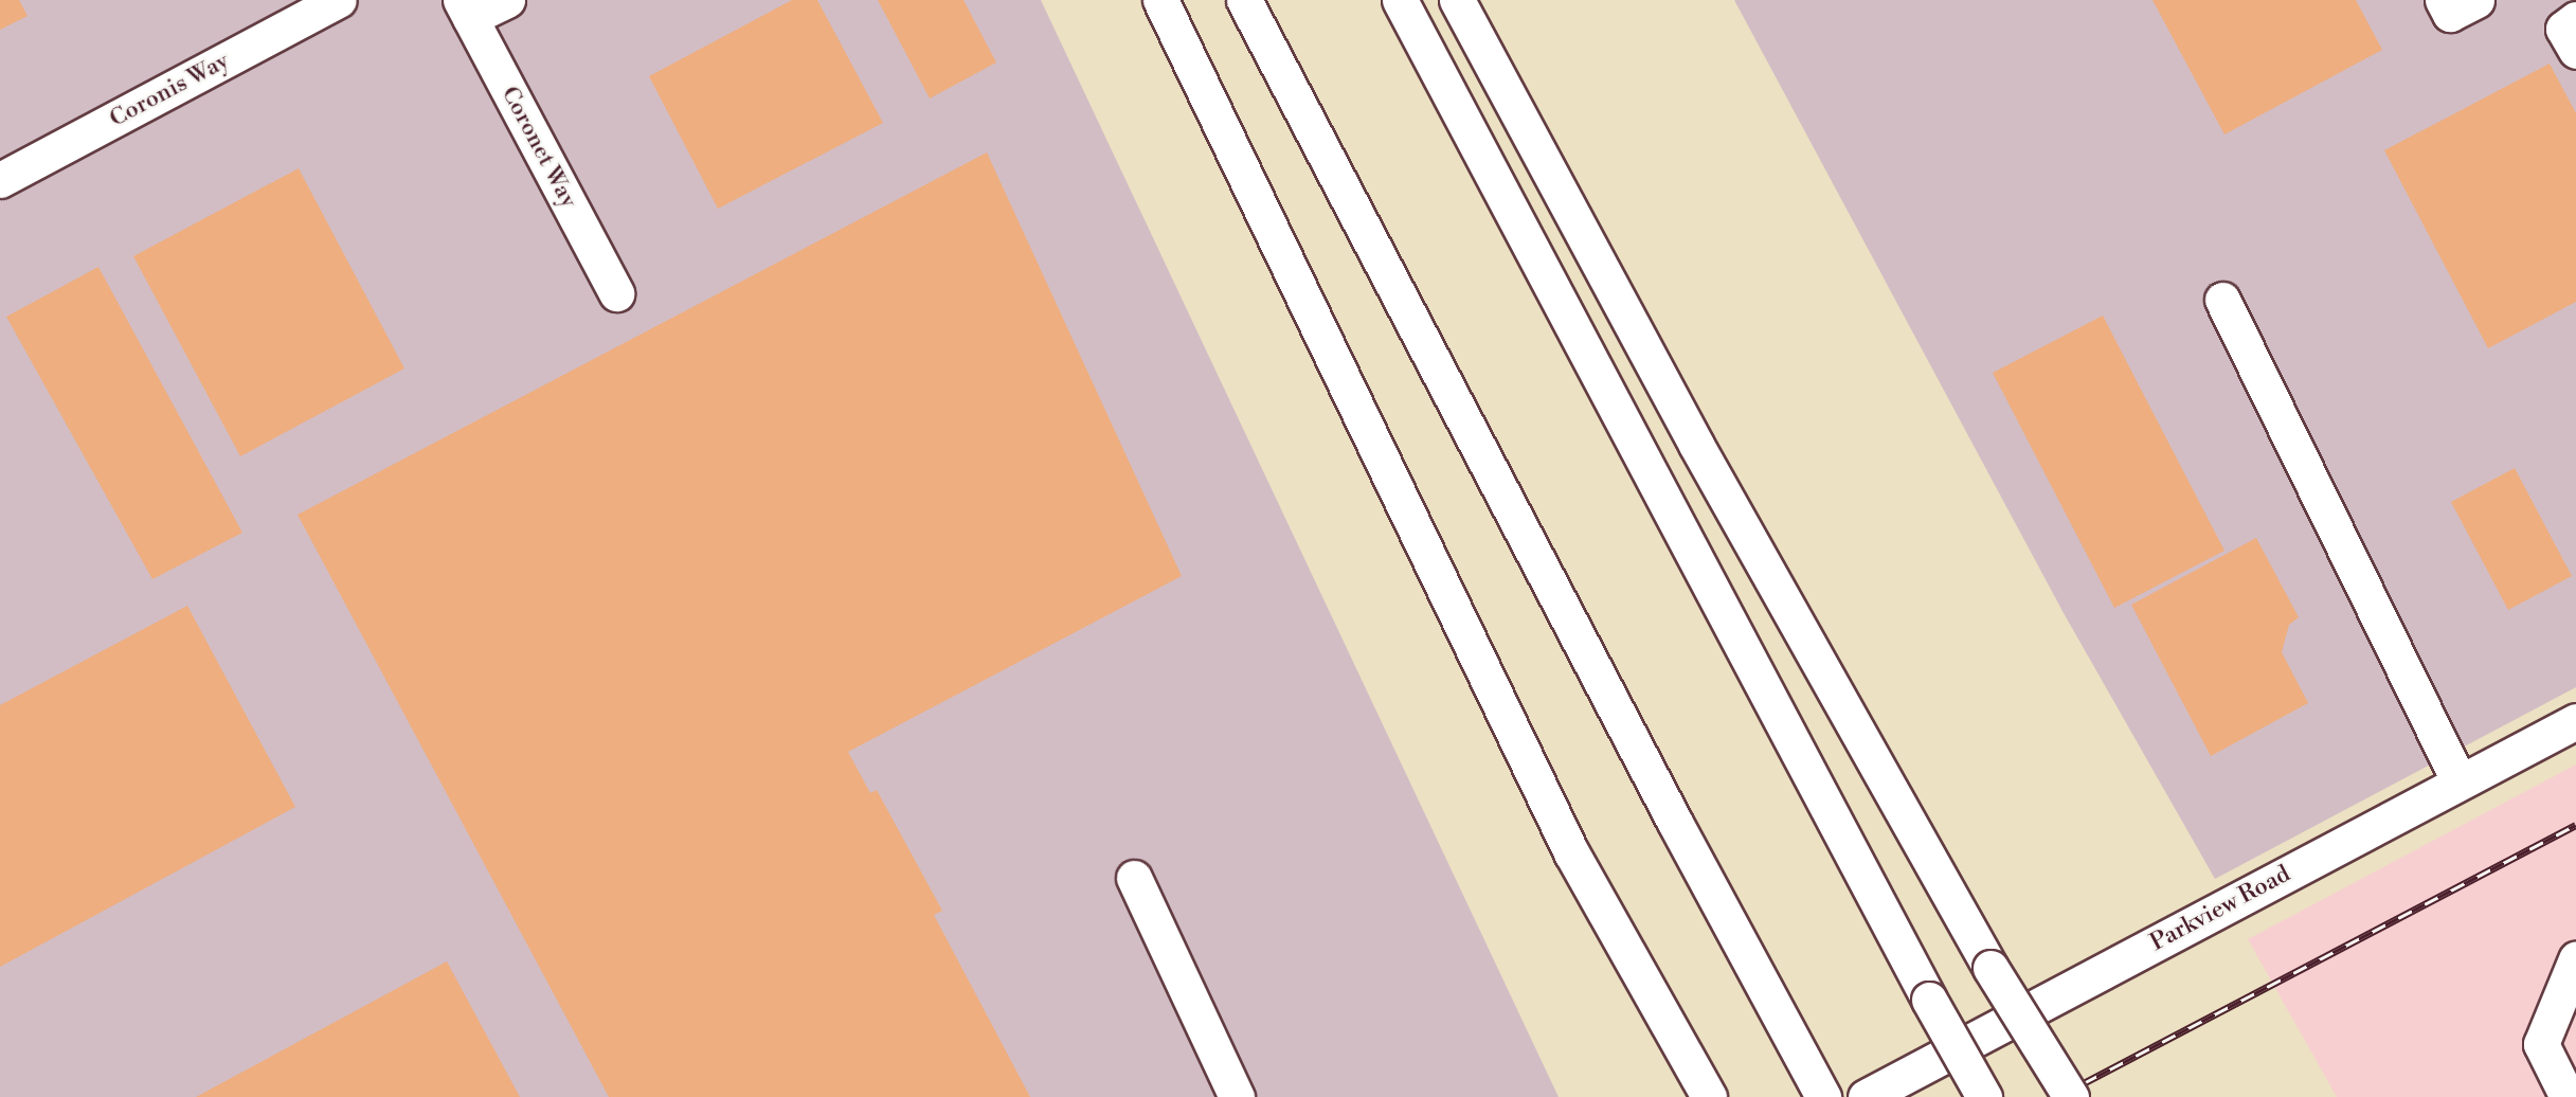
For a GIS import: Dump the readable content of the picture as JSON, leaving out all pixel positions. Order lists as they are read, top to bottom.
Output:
{
  "streets": {
    "main road": ["Coronis Way", "Coronet Way", "Parkview Road"]
  }
}
